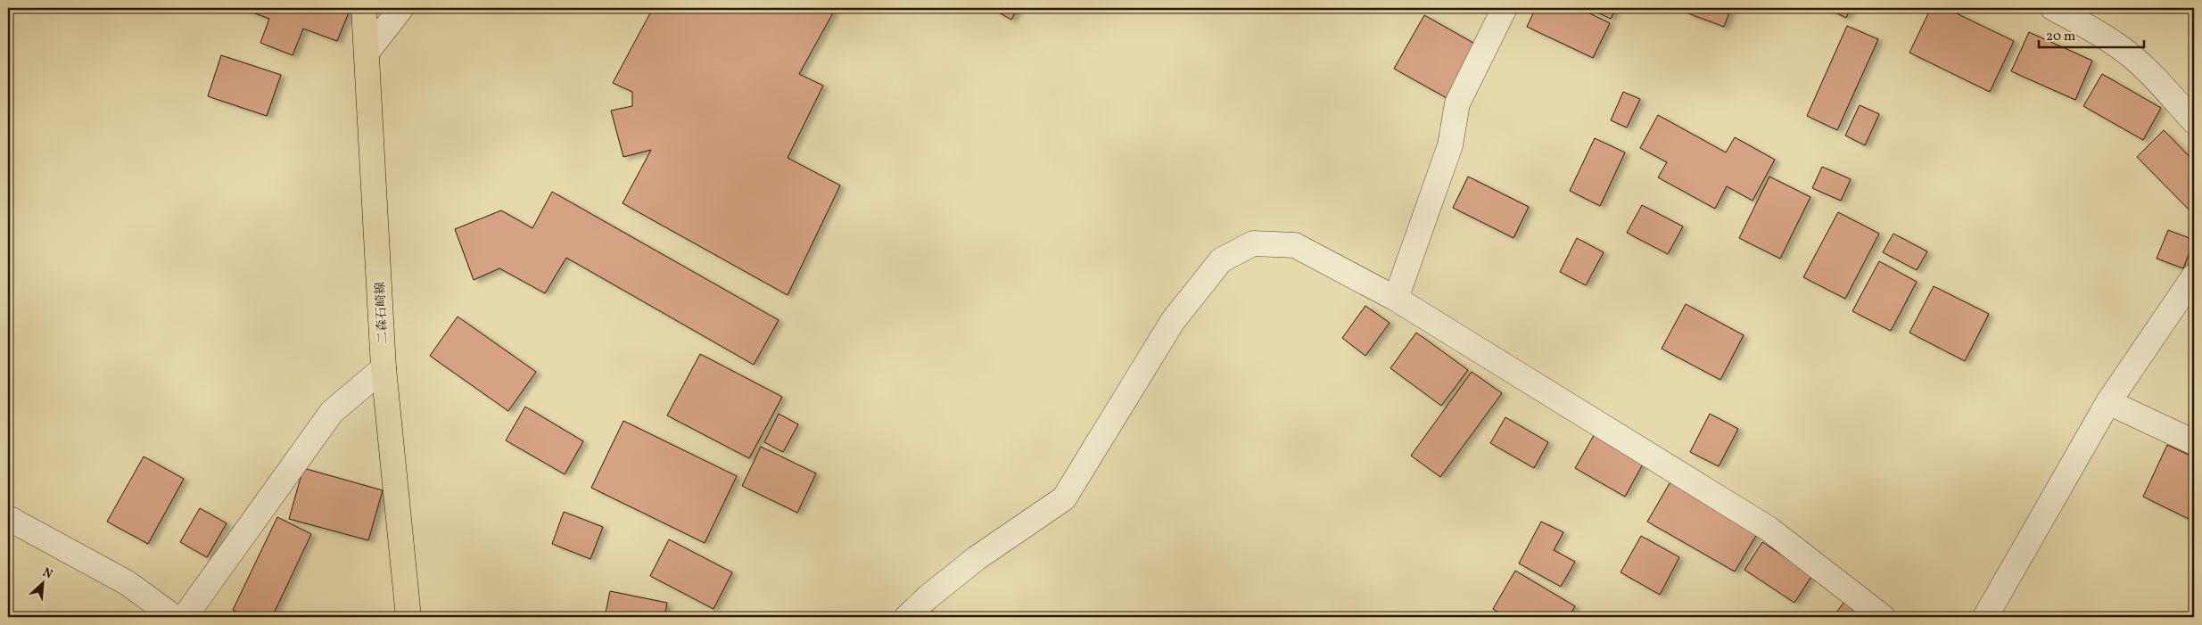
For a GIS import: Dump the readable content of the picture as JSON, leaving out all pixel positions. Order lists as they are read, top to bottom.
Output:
{
  "streets": {
    "main road": ["二森石崎線"]
  },
  "scale_bar": "20 m",
  "north": "top right"
}
